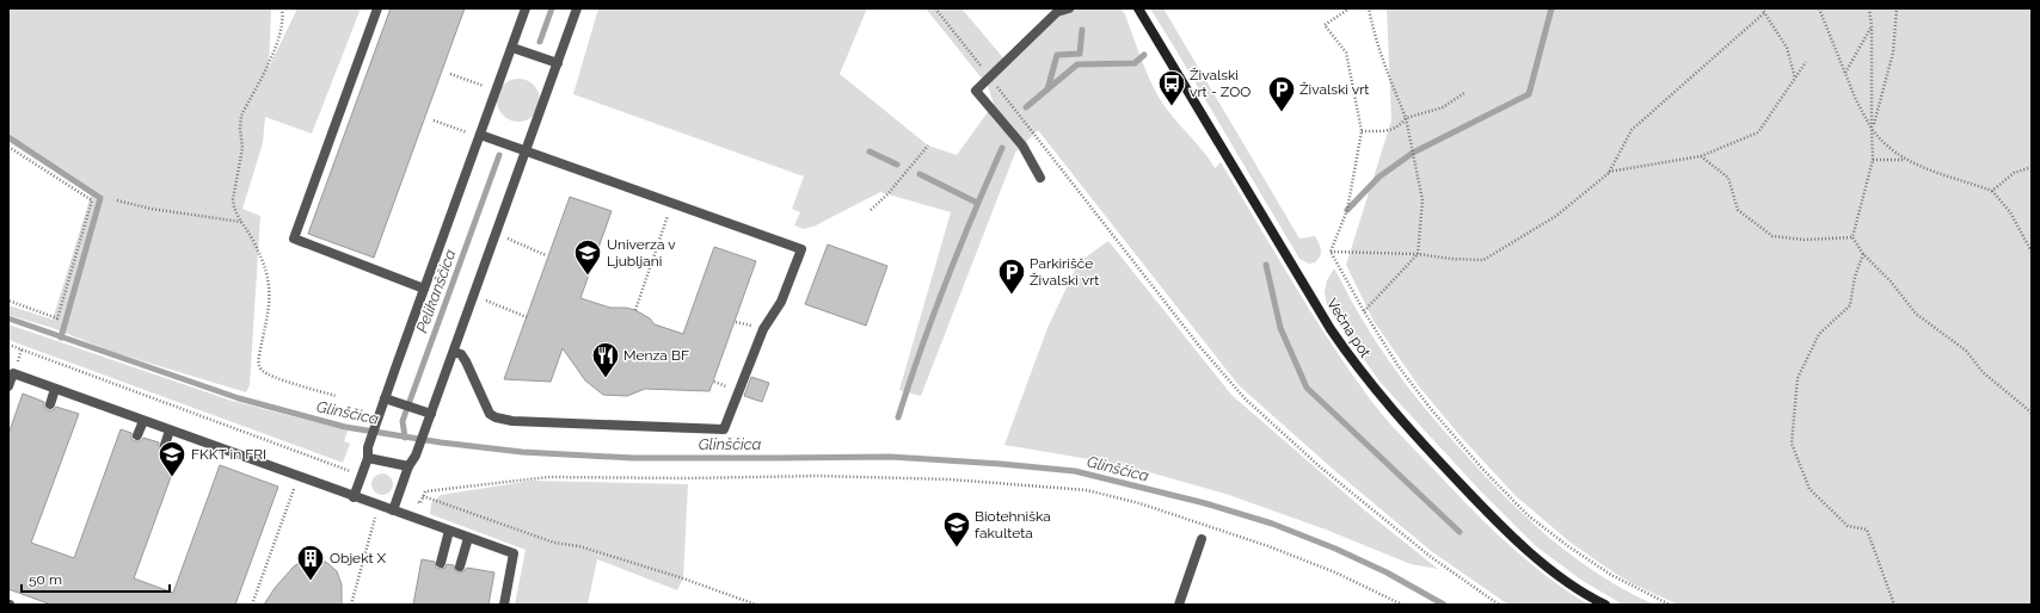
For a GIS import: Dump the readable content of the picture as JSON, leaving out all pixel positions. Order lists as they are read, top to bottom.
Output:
{
  "streets": {
    "main road": ["Večna pot"]
  },
  "water": ["Pelikanščica", "Glinščica"],
  "places": {
    "bus stop": ["Živalski vrt - ZOO"],
    "parking": ["Živalski vrt", "Parkirišče Živalski vrt"],
    "school or university": ["Univerza v Ljubljani", "FKKT in FRI", "Biotehniška fakulteta"],
    "restaurant": ["Menza BF"],
    "building": ["Objekt X"]
  },
  "scale_bar": "50 m"
}
